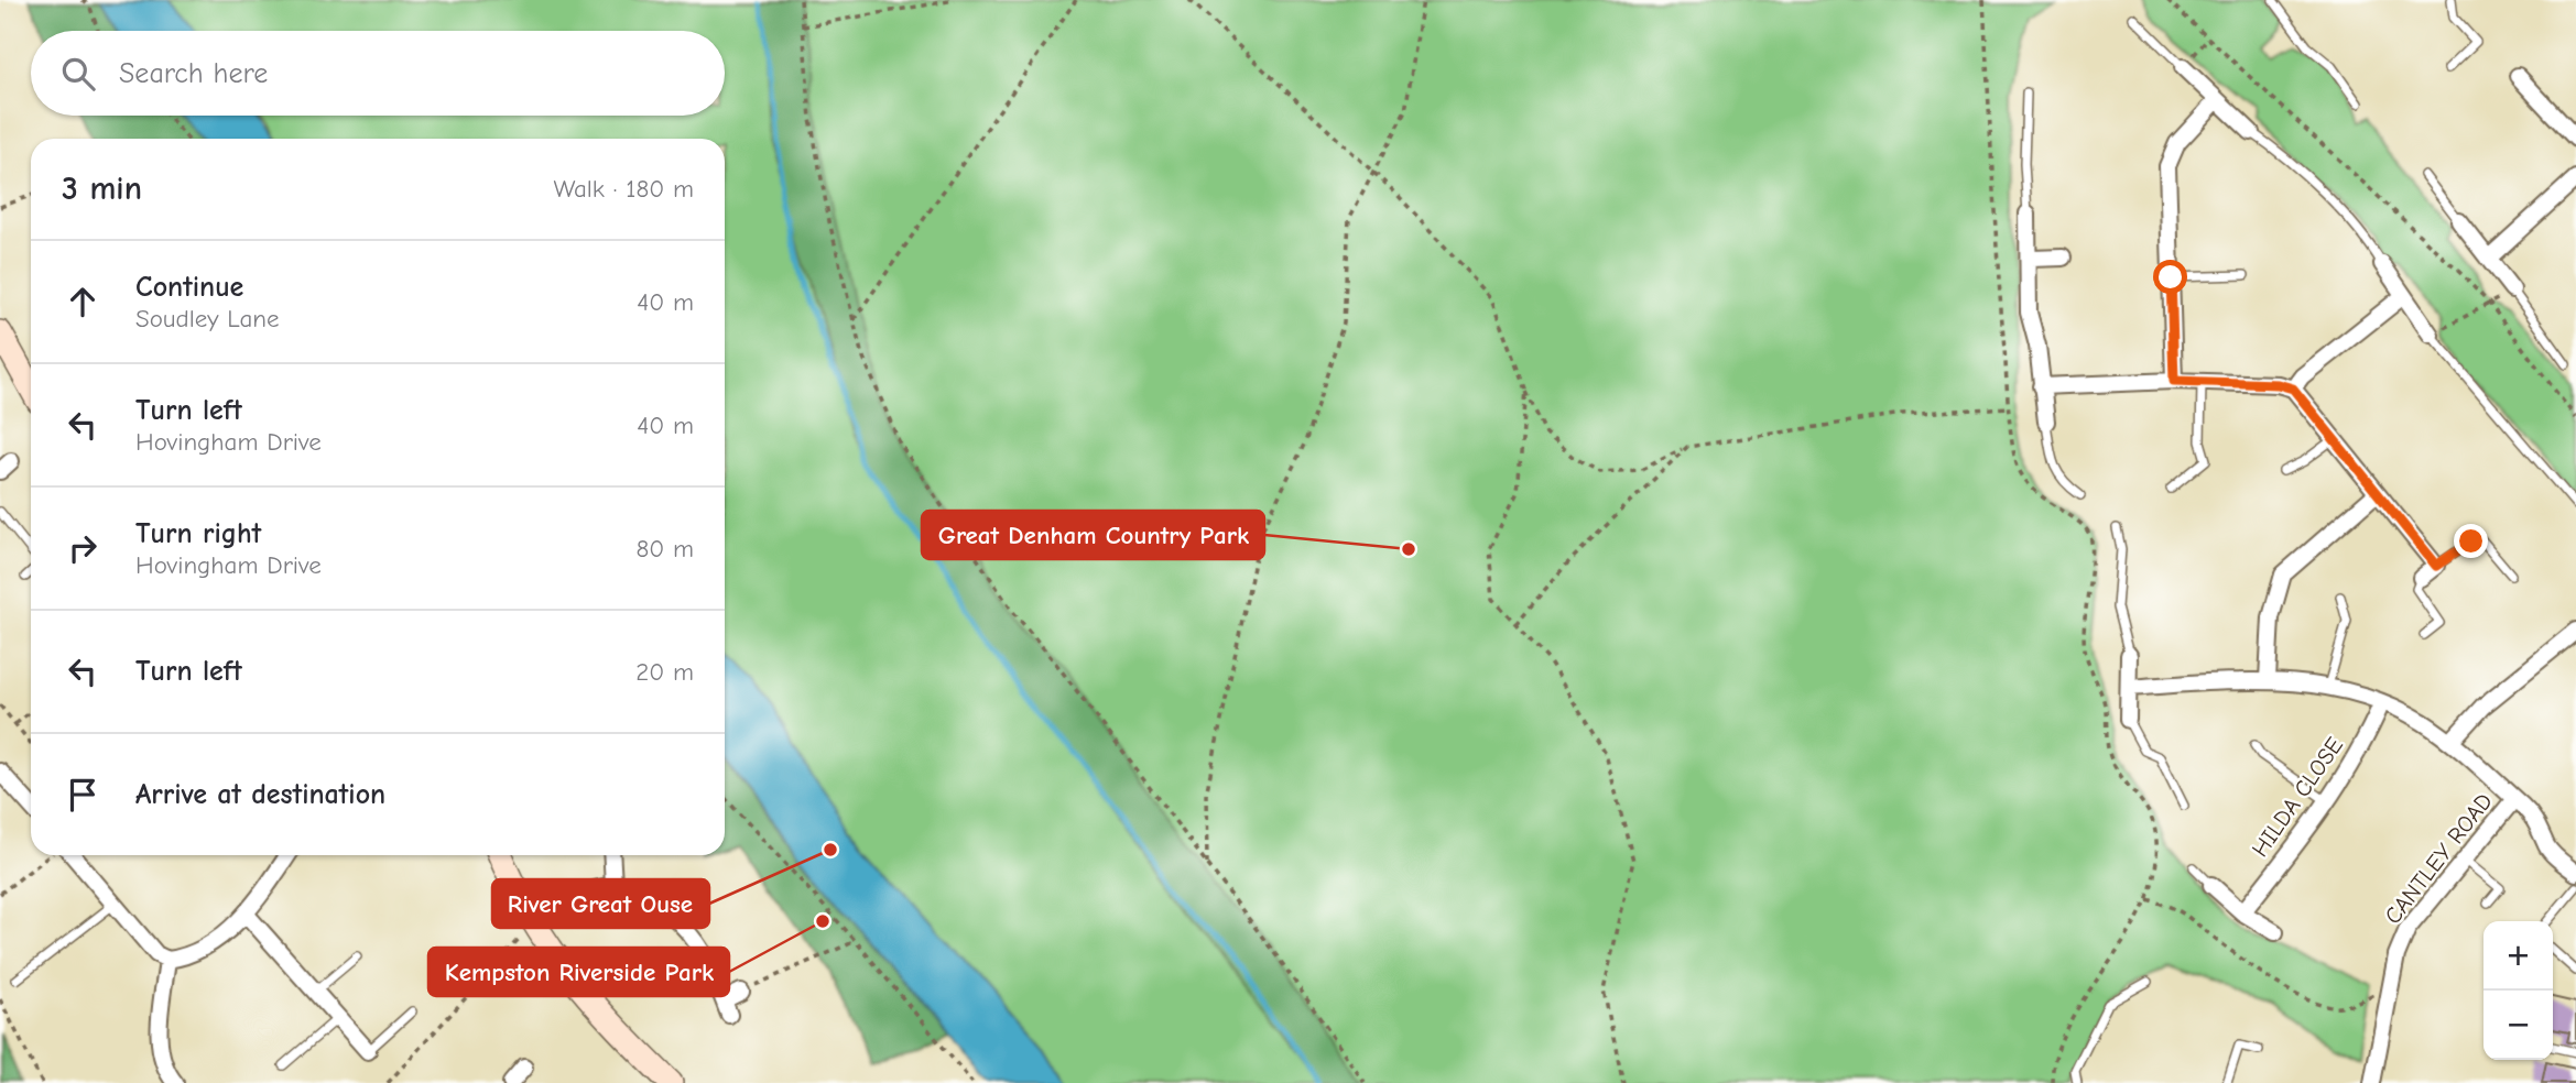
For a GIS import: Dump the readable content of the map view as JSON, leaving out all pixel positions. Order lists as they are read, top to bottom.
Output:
{
  "streets": {
    "street": ["HILDA CLOSE", "CANTLEY ROAD"]
  },
  "places": ["Great Denham Country Park", "River Great Ouse", "Kempston Riverside Park"],
  "page": {
    "search": "Search here",
    "heading": ["3 min", "Walk · 180 m"],
    "list": [
      ["Continue", "Soudley Lane", "40 m"],
      ["Turn left", "Hovingham Drive", "40 m"],
      ["Turn right", "Hovingham Drive", "80 m"],
      ["Turn left", "20 m"],
      "Arrive at destination"
    ],
    "map_buttons": ["+", "−"]
  }
}
